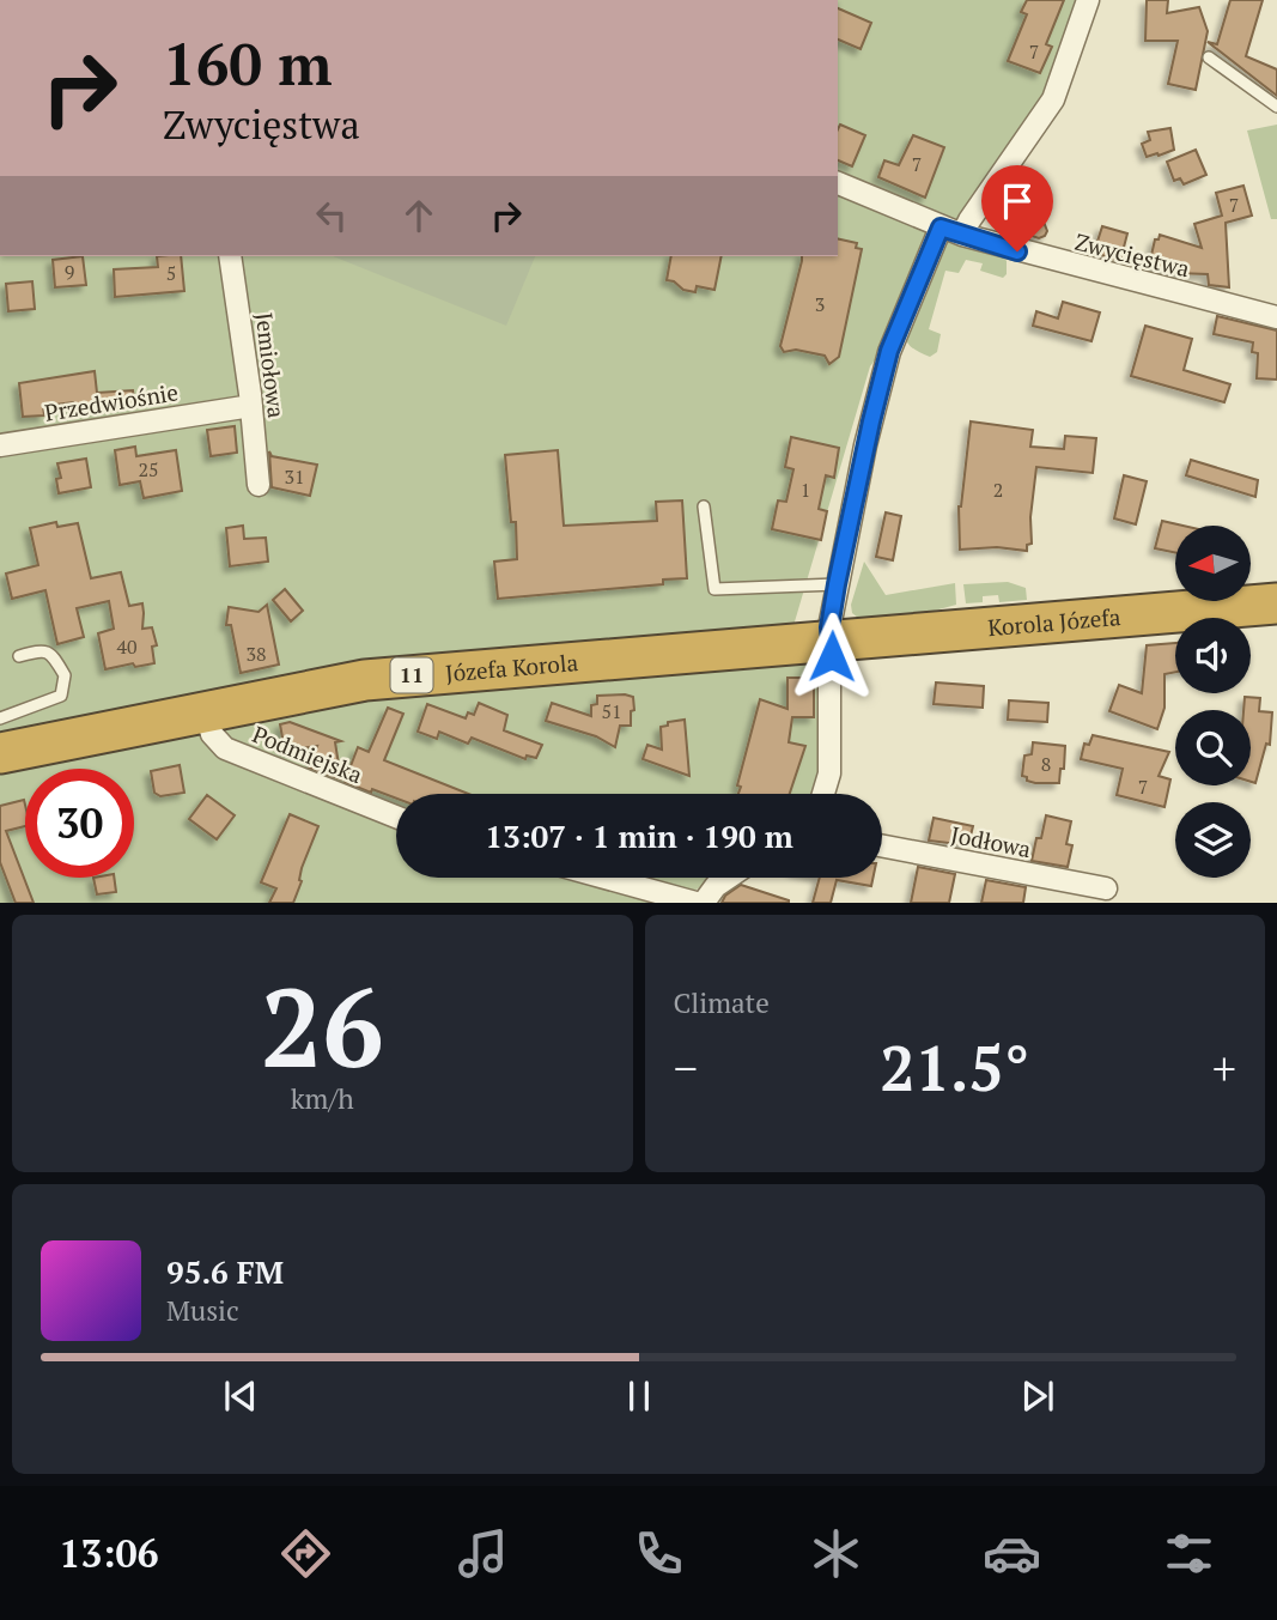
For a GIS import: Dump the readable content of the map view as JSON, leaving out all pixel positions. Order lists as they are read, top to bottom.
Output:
{
  "streets": {
    "highway": ["Korola Józefa", "Józefa Korola", "11"],
    "street": [
      "Zwycięstwa",
      "Jemiołowa",
      "Przedwiośnie",
      "Podmiejska",
      "Jodłowa"
    ]
  },
  "crossings": [
    ["Jemiołowa", "Przedwiośnie"],
    ["Korola Józefa", "Józefa Korola"],
    ["Józefa Korola", "Podmiejska"]
  ],
  "house_numbers": [
    "7",
    "7",
    "7",
    "9",
    "5",
    "3",
    "25",
    "31",
    "1",
    "2",
    "40",
    "38",
    "51",
    "8",
    "7"
  ],
  "north": "left",
  "page": {
    "turn": ["160 m", "Zwycięstwa"],
    "limit": "30",
    "trip": "13:07 · 1 min · 190 m",
    "tile": [
      ["26", "km/h"],
      "Climate"
    ],
    "heat": ["−", "21.5°", "+"],
    "song": ["95.6 FM", "Music"],
    "tabs": "13:06"
  }
}
